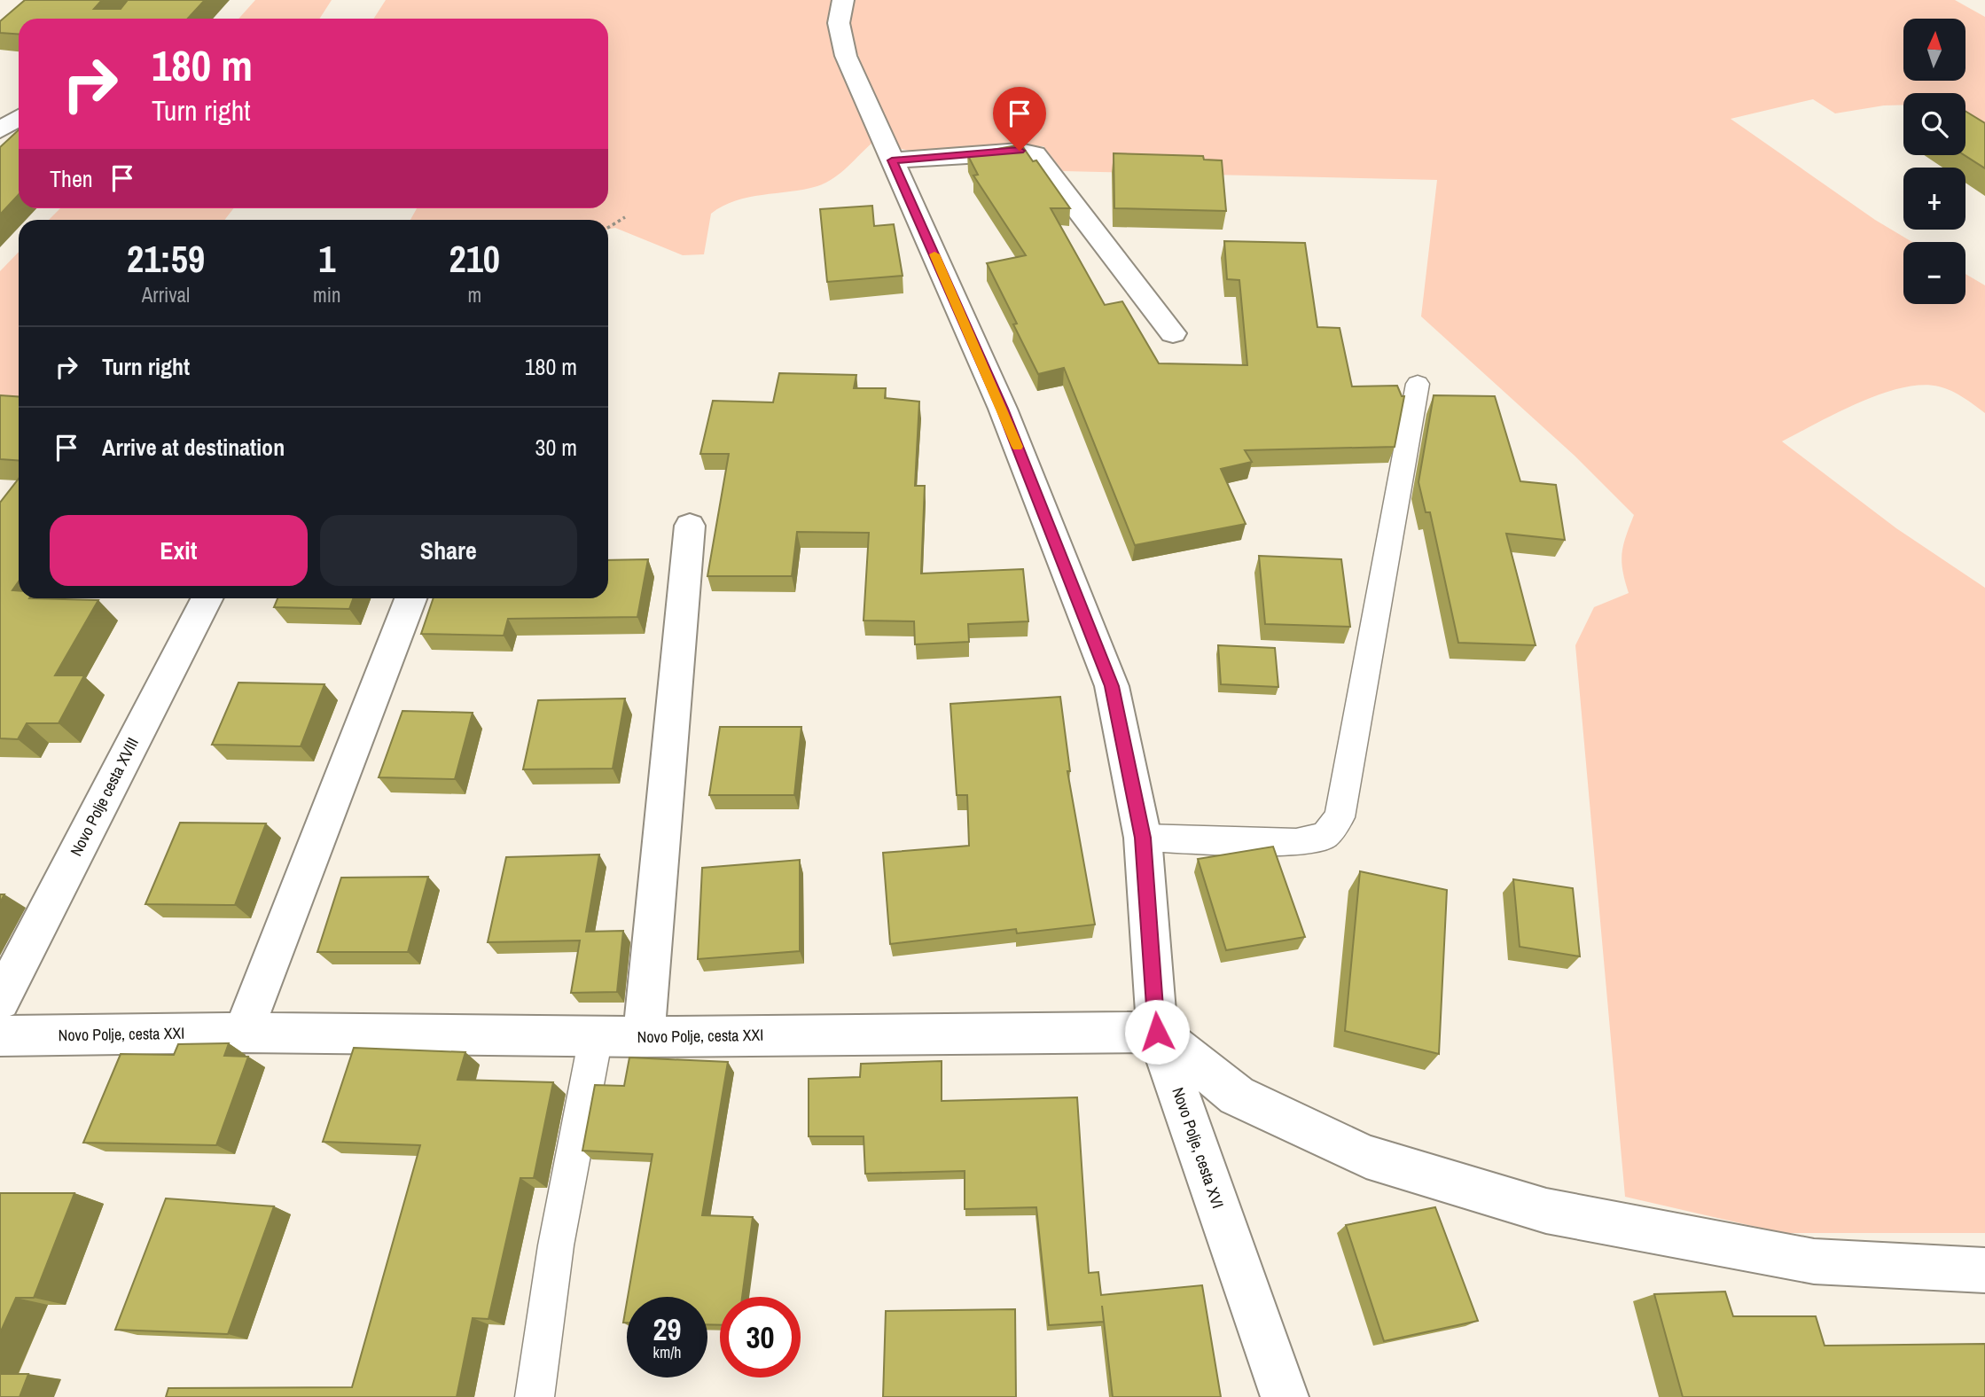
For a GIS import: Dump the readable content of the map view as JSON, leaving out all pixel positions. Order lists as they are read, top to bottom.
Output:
{
  "streets": {
    "street": ["Novo Polje cesta XVIII", "Novo Polje, cesta XXI", "Novo Polje, cesta XVI"]
  },
  "crossings": [
    ["Novo Polje, cesta XXI", "Novo Polje, cesta XVI"]
  ],
  "north": "top",
  "page": {
    "map_buttons": ["+", "−"],
    "turn": ["180 m", "Turn right"],
    "then": "Then",
    "eta": [
      "21:59",
      "Arrival",
      "1",
      "min",
      "210",
      "m"
    ],
    "list": [
      {
        "name": "Turn right",
        "value": "180 m"
      },
      {
        "name": "Arrive at destination",
        "value": "30 m"
      }
    ],
    "buttons": ["Exit", "Share"],
    "speed": "29 km/h",
    "limit": "30"
  }
}
